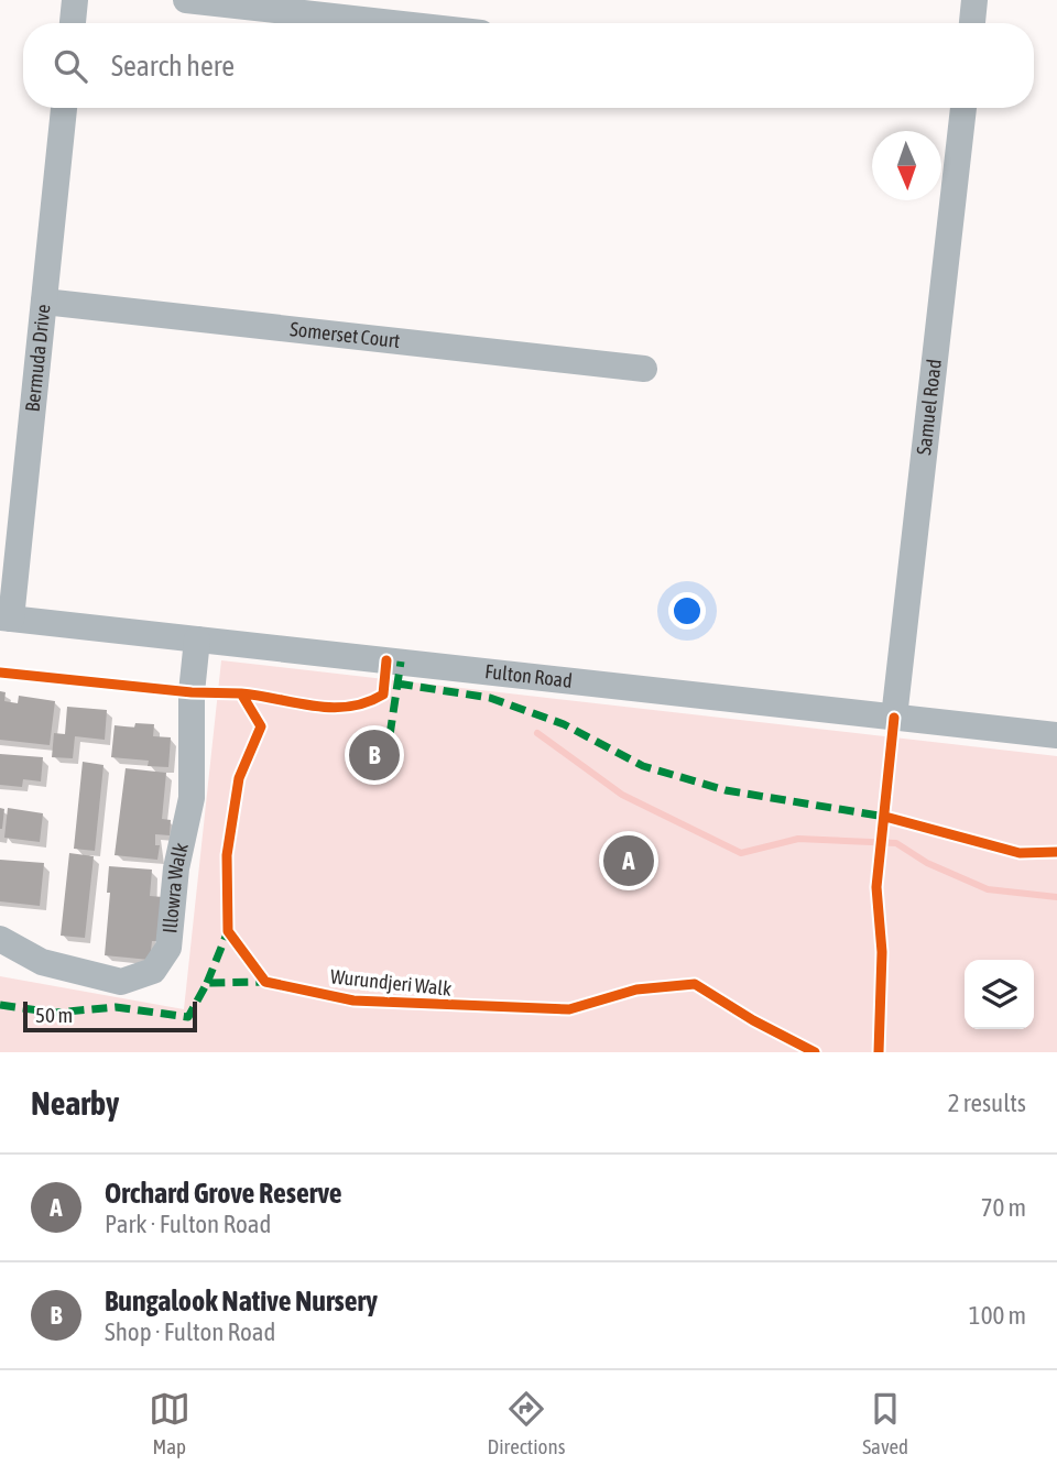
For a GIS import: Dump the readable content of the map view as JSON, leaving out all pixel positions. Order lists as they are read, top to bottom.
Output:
{
  "streets": {
    "street": [
      "Somerset Court",
      "Bermuda Drive",
      "Samuel Road",
      "Fulton Road",
      "Illowra Walk"
    ],
    "cycle path": ["Wurundjeri Walk"]
  },
  "crossings": [
    ["Somerset Court", "Bermuda Drive"],
    ["Bermuda Drive", "Fulton Road"],
    ["Samuel Road", "Fulton Road"],
    ["Fulton Road", "Illowra Walk"]
  ],
  "scale_bar": "50 m",
  "north": "bottom",
  "page": {
    "search": "Search here",
    "pins": ["B", "A"],
    "scale": "50 m",
    "heading": ["Nearby", "2 results"],
    "list": [
      {
        "mark": "A",
        "name": "Orchard Grove Reserve",
        "note": "Park · Fulton Road",
        "value": "70 m"
      },
      {
        "mark": "B",
        "name": "Bungalook Native Nursery",
        "note": "Shop · Fulton Road",
        "value": "100 m"
      }
    ],
    "nav": ["Map", "Directions", "Saved"]
  }
}
